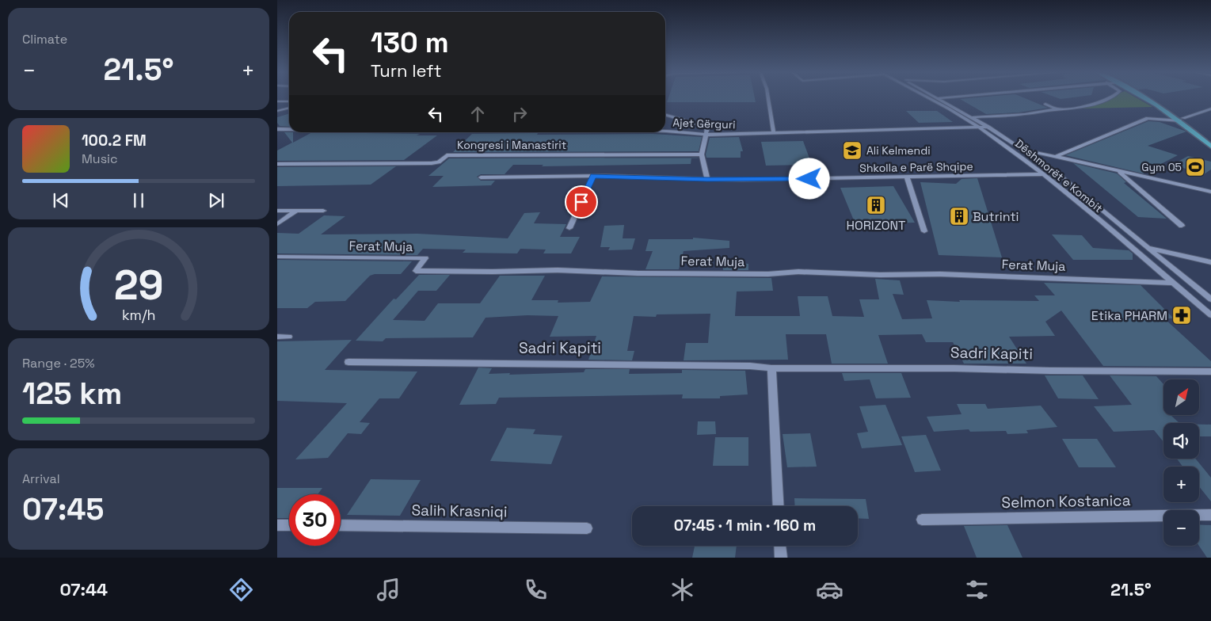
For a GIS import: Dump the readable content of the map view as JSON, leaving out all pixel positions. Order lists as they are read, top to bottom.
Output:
{
  "streets": {
    "street": [
      "Ajet Gërguri",
      "Kongresi i Manastirit",
      "Shkolla e Parë Shqipe",
      "Dëshmorët e Kombit",
      "Ferat Muja",
      "Sadri Kapiti",
      "Selmon Kostanica",
      "Salih Krasniqi"
    ]
  },
  "crossings": [
    ["Ajet Gërguri", "Dëshmorët e Kombit"],
    ["Shkolla e Parë Shqipe", "Dëshmorët e Kombit"],
    ["Dëshmorët e Kombit", "Ferat Muja"]
  ],
  "places": {
    "school or university": ["Ali Kelmendi"],
    "sports": ["Gym 05"],
    "building": ["HORIZONT", "Butrinti"],
    "pharmacy": ["Etika PHARM"]
  },
  "north": "top right",
  "page": {
    "tile": [
      "Climate",
      ["Range · 25%", "125 km"],
      ["Arrival", "07:45"]
    ],
    "turn": ["130 m", "Turn left"],
    "heat": ["−", "21.5°", "+"],
    "song": ["100.2 FM", "Music"],
    "map_buttons": ["+", "−"],
    "limit": "30",
    "trip": "07:45 · 1 min · 160 m",
    "tabs": ["07:44", "21.5°"],
    "gauge": ["29", "km/h"]
  }
}
